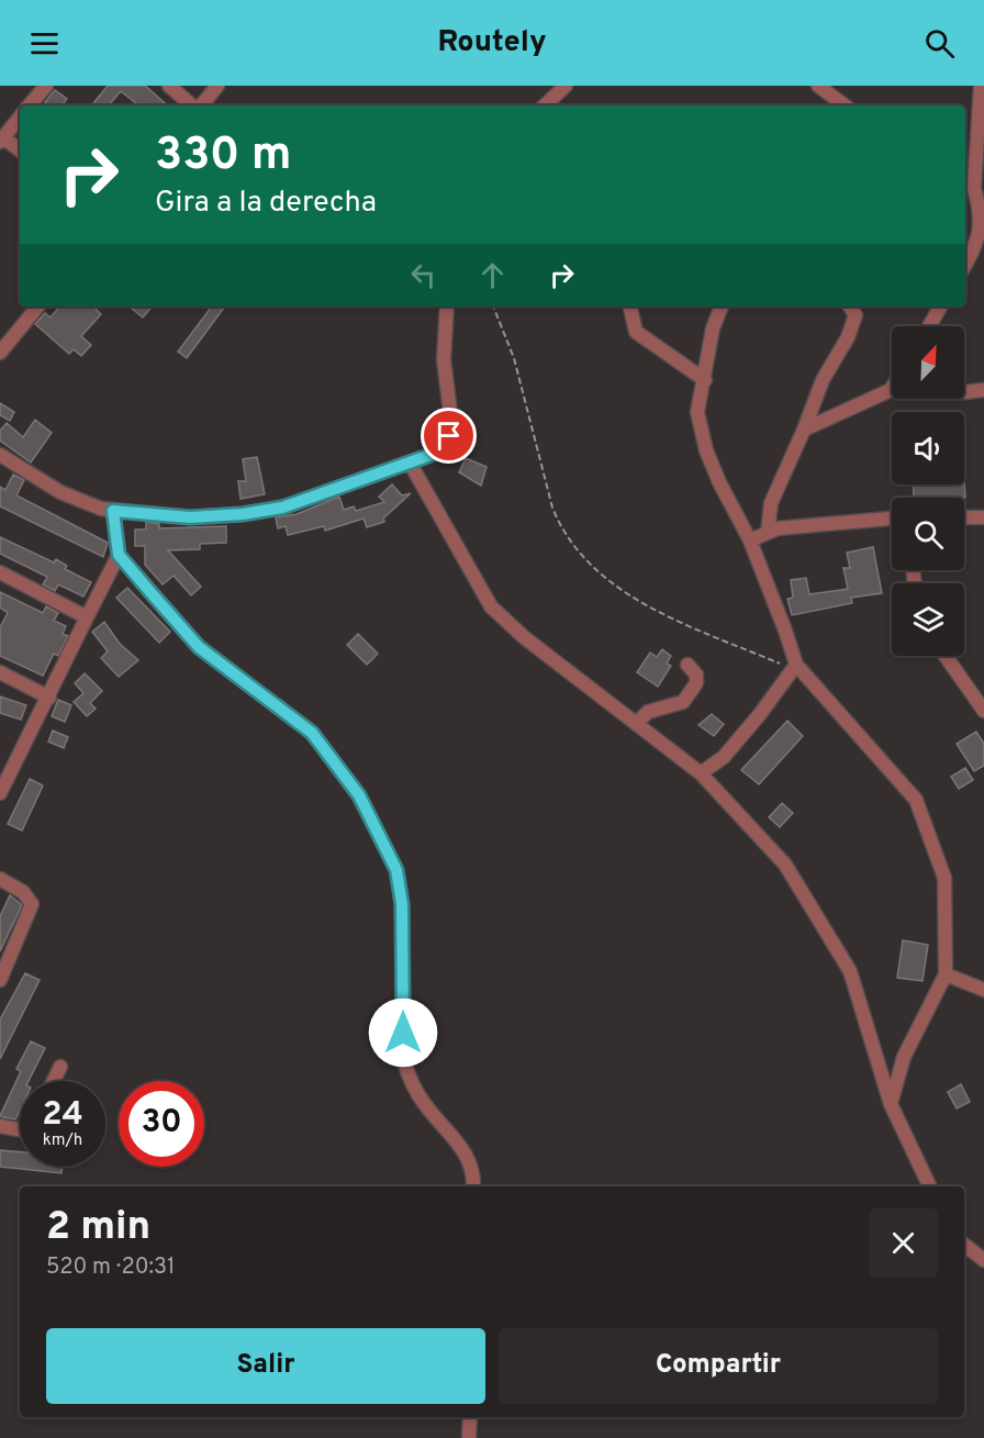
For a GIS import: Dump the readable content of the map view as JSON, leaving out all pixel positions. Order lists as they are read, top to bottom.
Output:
{
  "north": "top right",
  "page": {
    "header": "Routely",
    "turn": ["330 m", "Gira a la derecha"],
    "speed": "24 km/h",
    "limit": "30",
    "heading": ["2 min", "520 m · 20:31"],
    "buttons": ["Salir", "Compartir"]
  }
}
